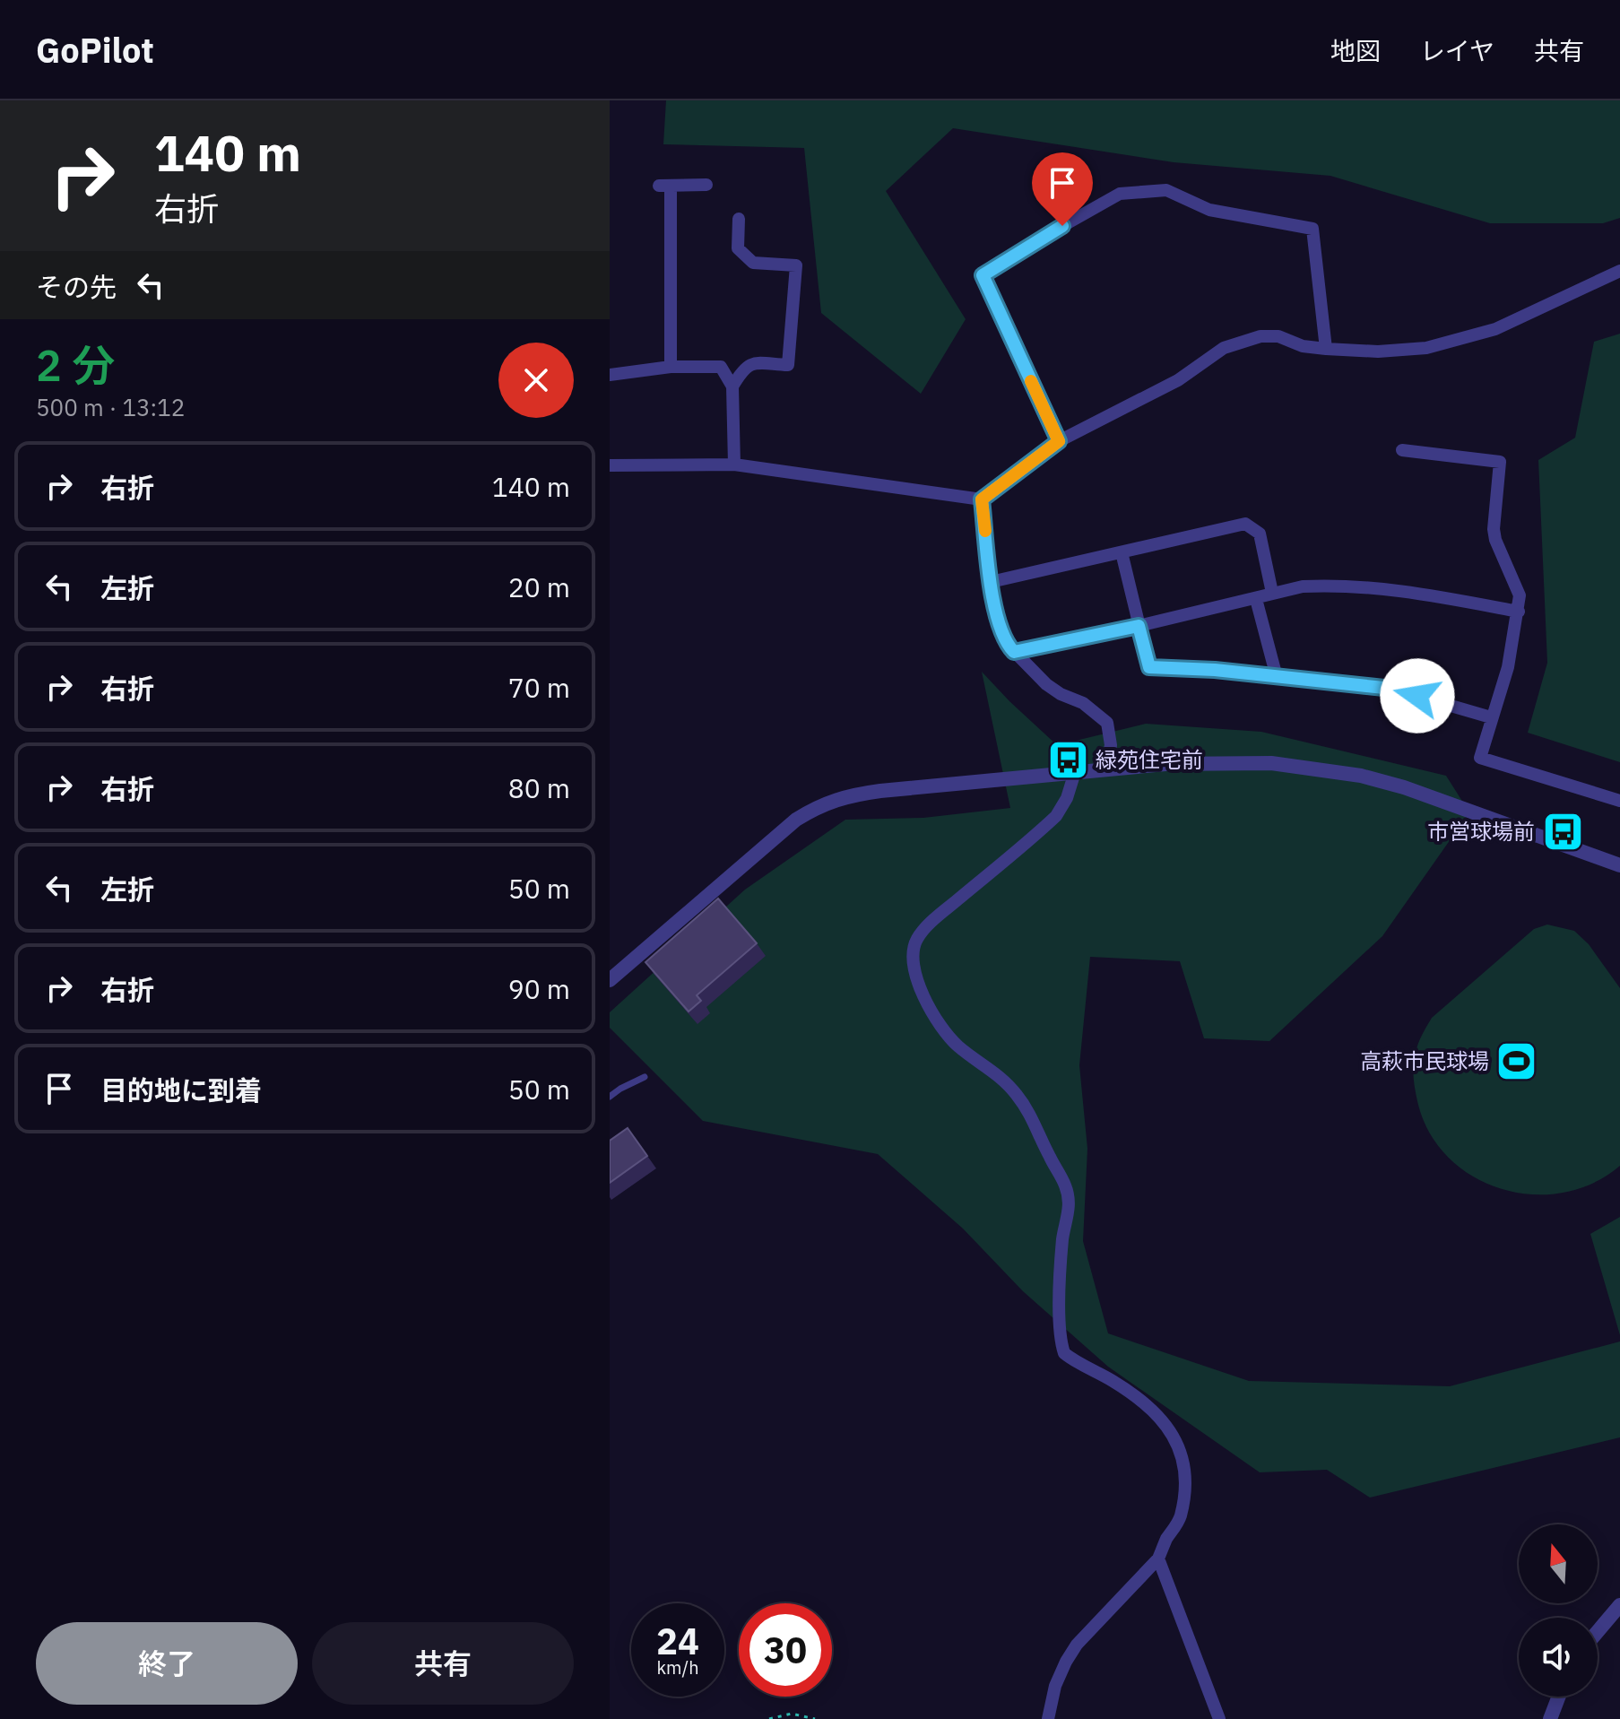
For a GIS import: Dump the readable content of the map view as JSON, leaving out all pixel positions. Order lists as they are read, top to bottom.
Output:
{
  "places": {
    "bus stop": ["緑苑住宅前", "市営球場前"],
    "sports": ["高萩市民球場"]
  },
  "north": "top",
  "page": {
    "header": "GoPilot",
    "nav": ["地図", "レイヤ", "共有"],
    "turn": ["140 m", "右折"],
    "then": "その先",
    "heading": ["2 分", "500 m · 13:12"],
    "list": [
      {
        "name": "右折",
        "value": "140 m"
      },
      {
        "name": "左折",
        "value": "20 m"
      },
      {
        "name": "右折",
        "value": "70 m"
      },
      {
        "name": "右折",
        "value": "80 m"
      },
      {
        "name": "左折",
        "value": "50 m"
      },
      {
        "name": "右折",
        "value": "90 m"
      },
      {
        "name": "目的地に到着",
        "value": "50 m"
      }
    ],
    "speed": "24 km/h",
    "limit": "30",
    "buttons": ["終了", "共有"]
  }
}
